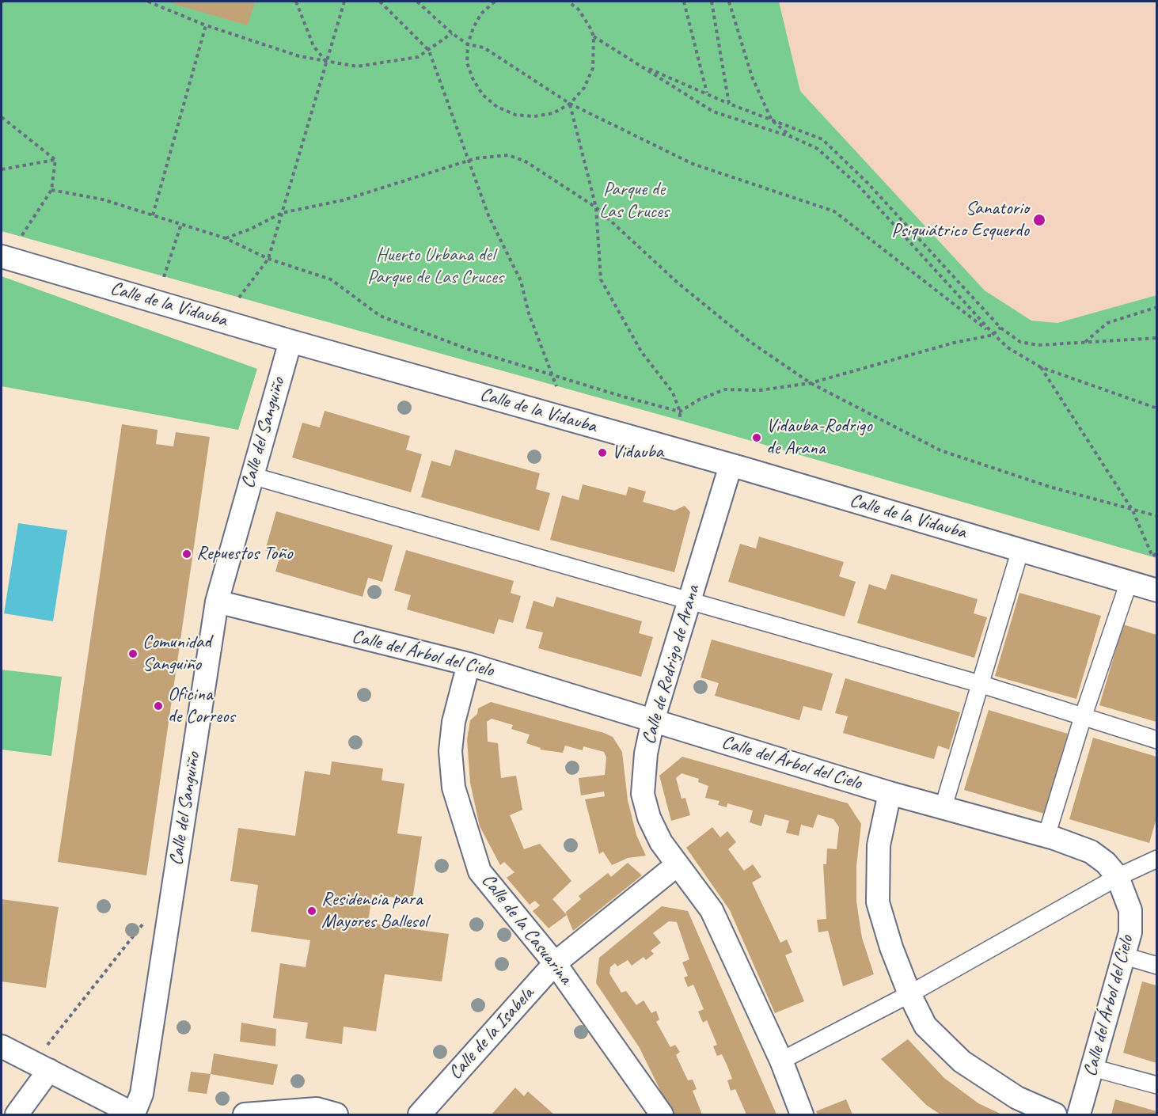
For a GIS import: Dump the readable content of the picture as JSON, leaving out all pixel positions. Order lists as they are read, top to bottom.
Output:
{
  "streets": {
    "street": [
      "Calle de la Vidauba",
      "Calle del Sanguiño",
      "Calle del Árbol del Cielo",
      "Calle de Rodrigo de Arana",
      "Calle de la Casuarina",
      "Calle de la Isabela"
    ]
  },
  "crossings": [
    ["Calle de la Vidauba", "Calle del Sanguiño"],
    ["Calle de la Vidauba", "Calle de Rodrigo de Arana"],
    ["Calle del Sanguiño", "Calle del Árbol del Cielo"],
    ["Calle del Árbol del Cielo", "Calle de Rodrigo de Arana"],
    ["Calle del Árbol del Cielo", "Calle de la Casuarina"],
    ["Calle de Rodrigo de Arana", "Calle de la Isabela"],
    ["Calle de la Casuarina", "Calle de la Isabela"]
  ],
  "parks": ["Parque de Las Cruces", "Huerto Urbana del Parque de Las Cruces"],
  "places": [
    "Sanatorio Psiquiátrico Esquerdo",
    "Vidauba-Rodrigo de Arana",
    "Vidauba",
    "Repuestos Toño",
    "Comunidad Sanguiño",
    "Oficina de Correos",
    "Residencia para Mayores Ballesol"
  ]
}
